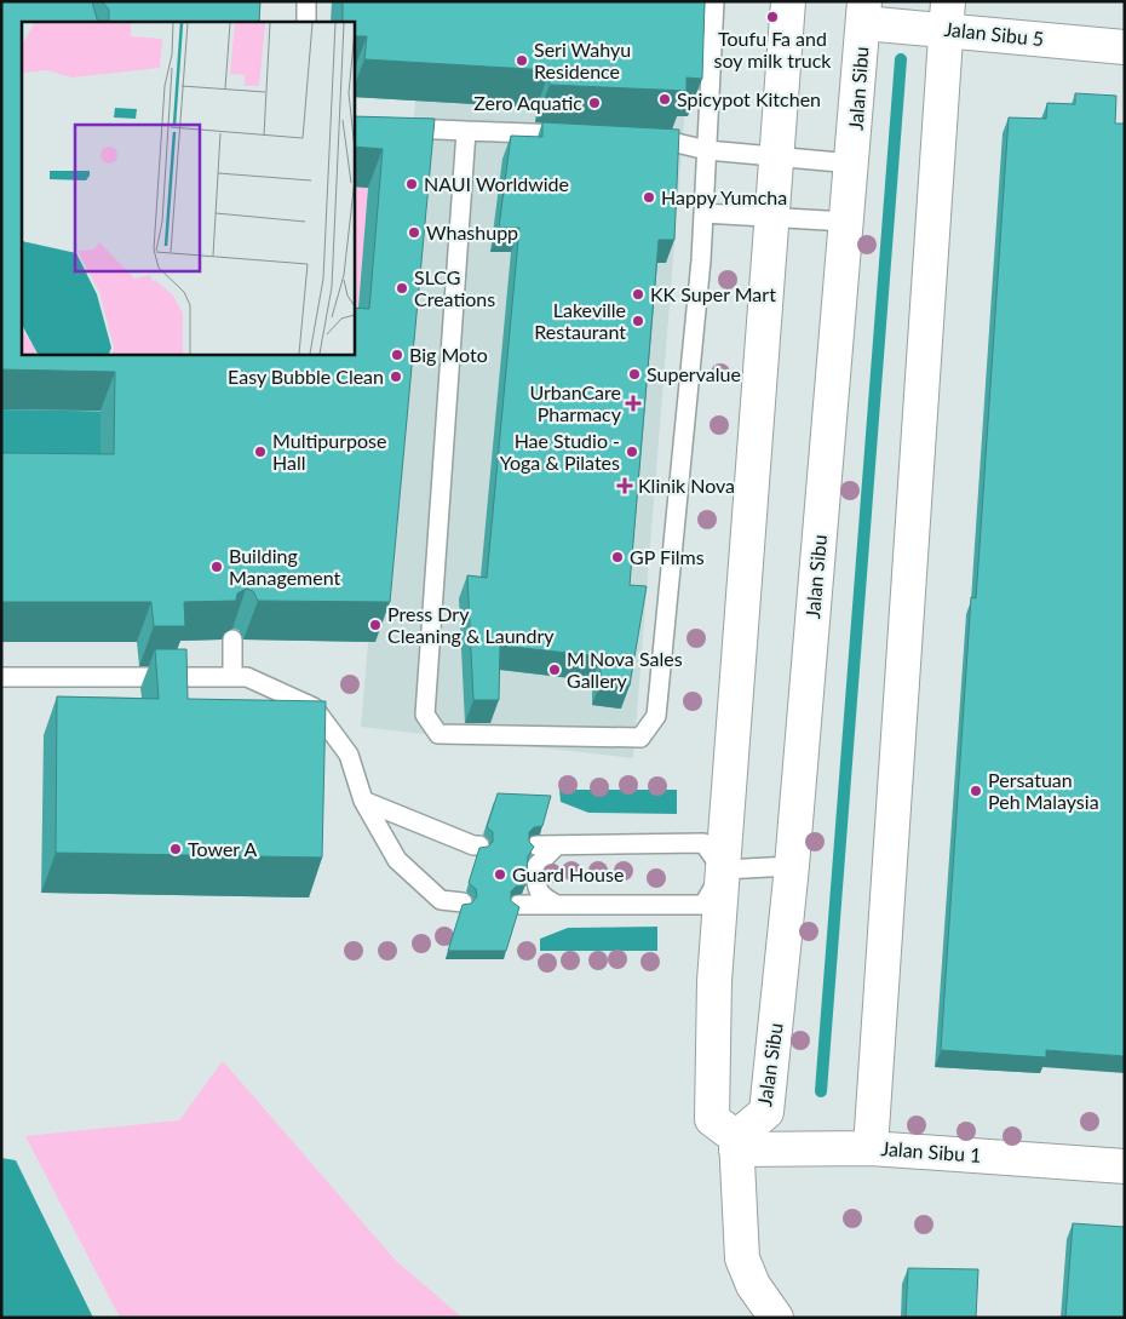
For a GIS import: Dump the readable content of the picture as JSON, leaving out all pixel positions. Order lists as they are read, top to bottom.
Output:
{
  "streets": {
    "street": ["Jalan Sibu 5", "Jalan Sibu", "Jalan Sibu 1"]
  },
  "crossings": [
    ["Jalan Sibu 5", "Jalan Sibu"],
    ["Jalan Sibu", "Jalan Sibu 1"]
  ],
  "places": {
    "other": [
      "Toufu Fa and soy milk truck",
      "Seri Wahyu Residence",
      "Spicypot Kitchen",
      "Zero Aquatic",
      "NAUI Worldwide",
      "Happy Yumcha",
      "Whashupp",
      "SLCG Creations",
      "KK Super Mart",
      "Lakeville Restaurant",
      "Big Moto",
      "Supervalue",
      "Easy Bubble Clean",
      "Multipurpose Hall",
      "Hae Studio - Yoga & Pilates",
      "GP Films",
      "Building Management",
      "Press Dry Cleaning & Laundry",
      "M Nova Sales Gallery",
      "Persatuan Peh Malaysia",
      "Tower A",
      "Guard House"
    ],
    "health": ["UrbanCare Pharmacy", "Klinik Nova"]
  }
}
